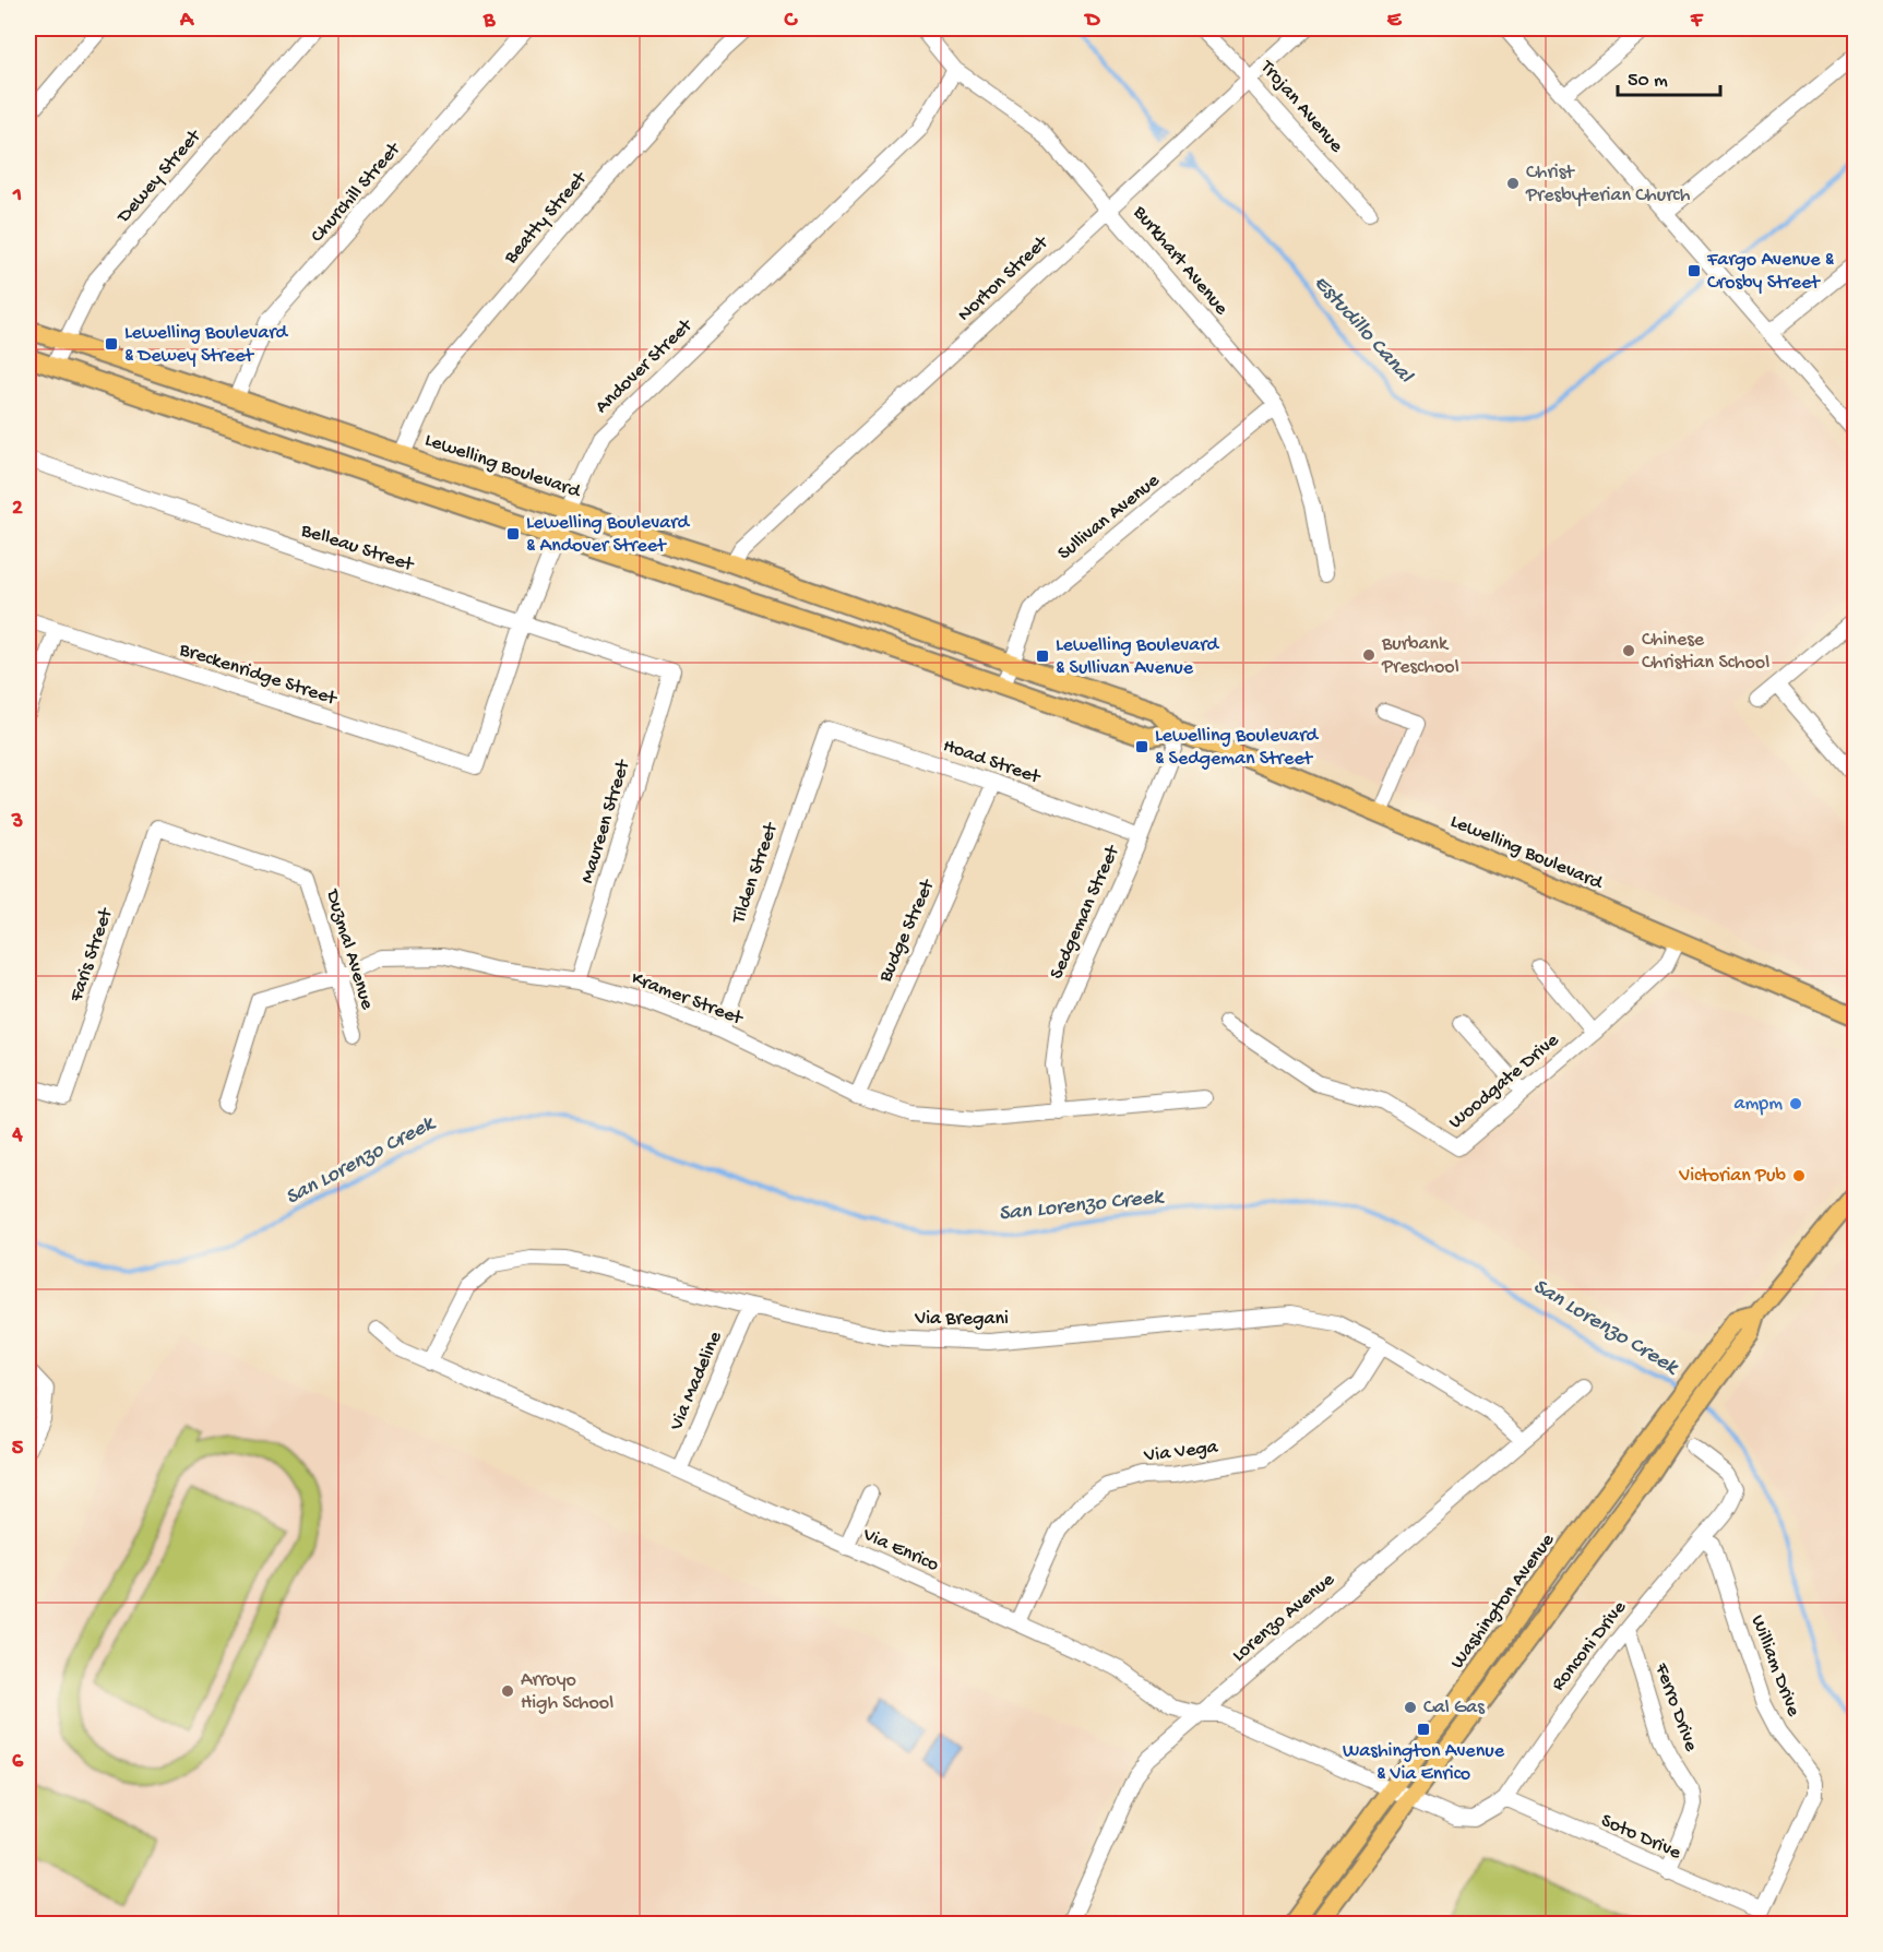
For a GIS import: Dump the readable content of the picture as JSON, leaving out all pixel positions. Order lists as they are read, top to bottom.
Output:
{
  "streets": {
    "main road": ["Lewelling Boulevard", "Washington Avenue"],
    "street": [
      "Trojan Avenue",
      "Dewey Street",
      "Churchill Street",
      "Beatty Street",
      "Burkhart Avenue",
      "Norton Street",
      "Andover Street",
      "Sullivan Avenue",
      "Belleau Street",
      "Breckenridge Street",
      "Hoad Street",
      "Maureen Street",
      "Tilden Street",
      "Sedgeman Street",
      "Budge Street",
      "Duzmal Avenue",
      "Faris Street",
      "Kramer Street",
      "Woodgate Drive",
      "Via Bregani",
      "Via Madeline",
      "Via Vega",
      "Via Enrico",
      "Lorenzo Avenue",
      "Ronconi Drive",
      "William Drive",
      "Ferro Drive",
      "Soto Drive"
    ]
  },
  "crossings": [
    ["Trojan Avenue", "Norton Street"],
    ["Dewey Street", "Lewelling Boulevard"],
    ["Churchill Street", "Lewelling Boulevard"],
    ["Beatty Street", "Lewelling Boulevard"],
    ["Burkhart Avenue", "Norton Street"],
    ["Burkhart Avenue", "Andover Street"],
    ["Burkhart Avenue", "Sullivan Avenue"],
    ["Norton Street", "Lewelling Boulevard"],
    ["Andover Street", "Lewelling Boulevard"],
    ["Andover Street", "Belleau Street"],
    ["Andover Street", "Breckenridge Street"],
    ["Lewelling Boulevard", "Sullivan Avenue"],
    ["Lewelling Boulevard", "Sedgeman Street"],
    ["Lewelling Boulevard", "Woodgate Drive"],
    ["Belleau Street", "Maureen Street"],
    ["Hoad Street", "Tilden Street"],
    ["Hoad Street", "Sedgeman Street"],
    ["Hoad Street", "Budge Street"],
    ["Maureen Street", "Kramer Street"],
    ["Tilden Street", "Kramer Street"],
    ["Sedgeman Street", "Kramer Street"],
    ["Budge Street", "Kramer Street"],
    ["Duzmal Avenue", "Faris Street"],
    ["Duzmal Avenue", "Kramer Street"],
    ["Via Bregani", "Via Madeline"],
    ["Via Bregani", "Via Vega"],
    ["Via Bregani", "Via Enrico"],
    ["Via Bregani", "Lorenzo Avenue"],
    ["Via Madeline", "Via Enrico"],
    ["Via Vega", "Via Enrico"],
    ["Via Enrico", "Washington Avenue"],
    ["Via Enrico", "Lorenzo Avenue"],
    ["Via Enrico", "Ronconi Drive"],
    ["Washington Avenue", "Ronconi Drive"],
    ["Ronconi Drive", "William Drive"],
    ["Ronconi Drive", "Ferro Drive"],
    ["Ronconi Drive", "Soto Drive"],
    ["William Drive", "Soto Drive"],
    ["Ferro Drive", "Soto Drive"]
  ],
  "water": ["Estudillo Canal", "San Lorenzo Creek"],
  "places": {
    "other": [
      "Christ Presbyterian Church",
      "Chinese Christian School",
      "Burbank Preschool",
      "ampm",
      "Victorian Pub",
      "Arroyo High School",
      "Cal Gas"
    ],
    "transit": [
      "Fargo Avenue & Crosby Street",
      "Lewelling Boulevard & Dewey Street",
      "Lewelling Boulevard & Andover Street",
      "Lewelling Boulevard & Sullivan Avenue",
      "Lewelling Boulevard & Sedgeman Street",
      "Washington Avenue & Via Enrico"
    ]
  },
  "scale_bar": "50 m",
  "grid": {
    "columns": [
      "A",
      "B",
      "C",
      "D",
      "E",
      "F"
    ],
    "rows": [
      "1",
      "2",
      "3",
      "4",
      "5",
      "6"
    ]
  }
}
